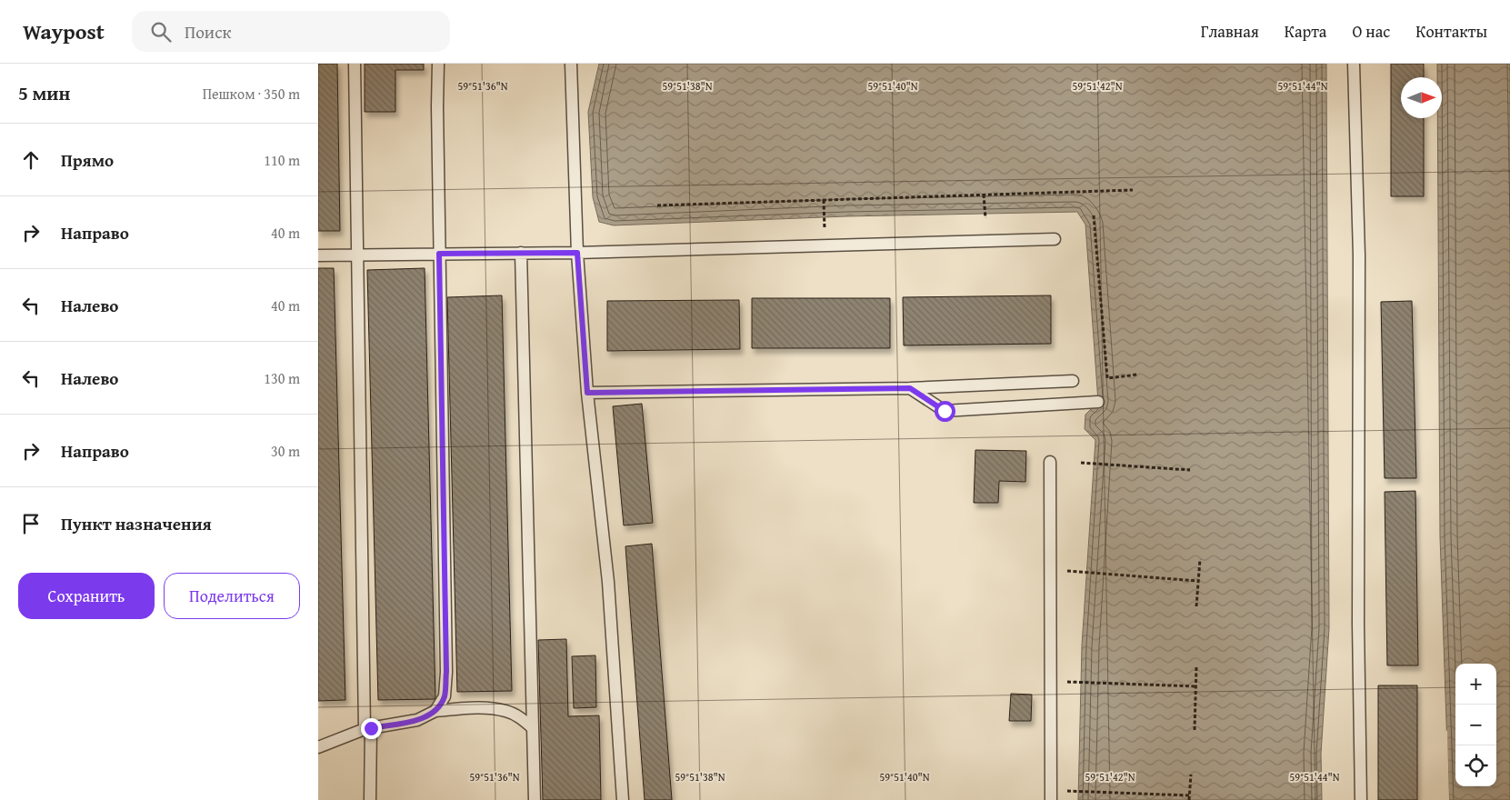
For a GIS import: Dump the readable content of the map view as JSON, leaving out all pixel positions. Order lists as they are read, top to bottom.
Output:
{
  "north": "right",
  "page": {
    "header": "Waypost",
    "search": "Поиск",
    "nav": [
      "Главная",
      "Карта",
      "О нас",
      "Контакты"
    ],
    "heading": ["5 мин", "Пешком · 350 m"],
    "list": [
      ["Прямо", "110 m"],
      ["Направо", "40 m"],
      ["Налево", "40 m"],
      ["Налево", "130 m"],
      ["Направо", "30 m"],
      "Пункт назначения"
    ],
    "buttons": ["Сохранить", "Поделиться"],
    "map_buttons": ["+", "−"]
  },
  "coordinates": [
    "59°51'36\"N",
    "59°51'38\"N",
    "59°51'40\"N",
    "59°51'42\"N",
    "59°51'44\"N"
  ]
}
